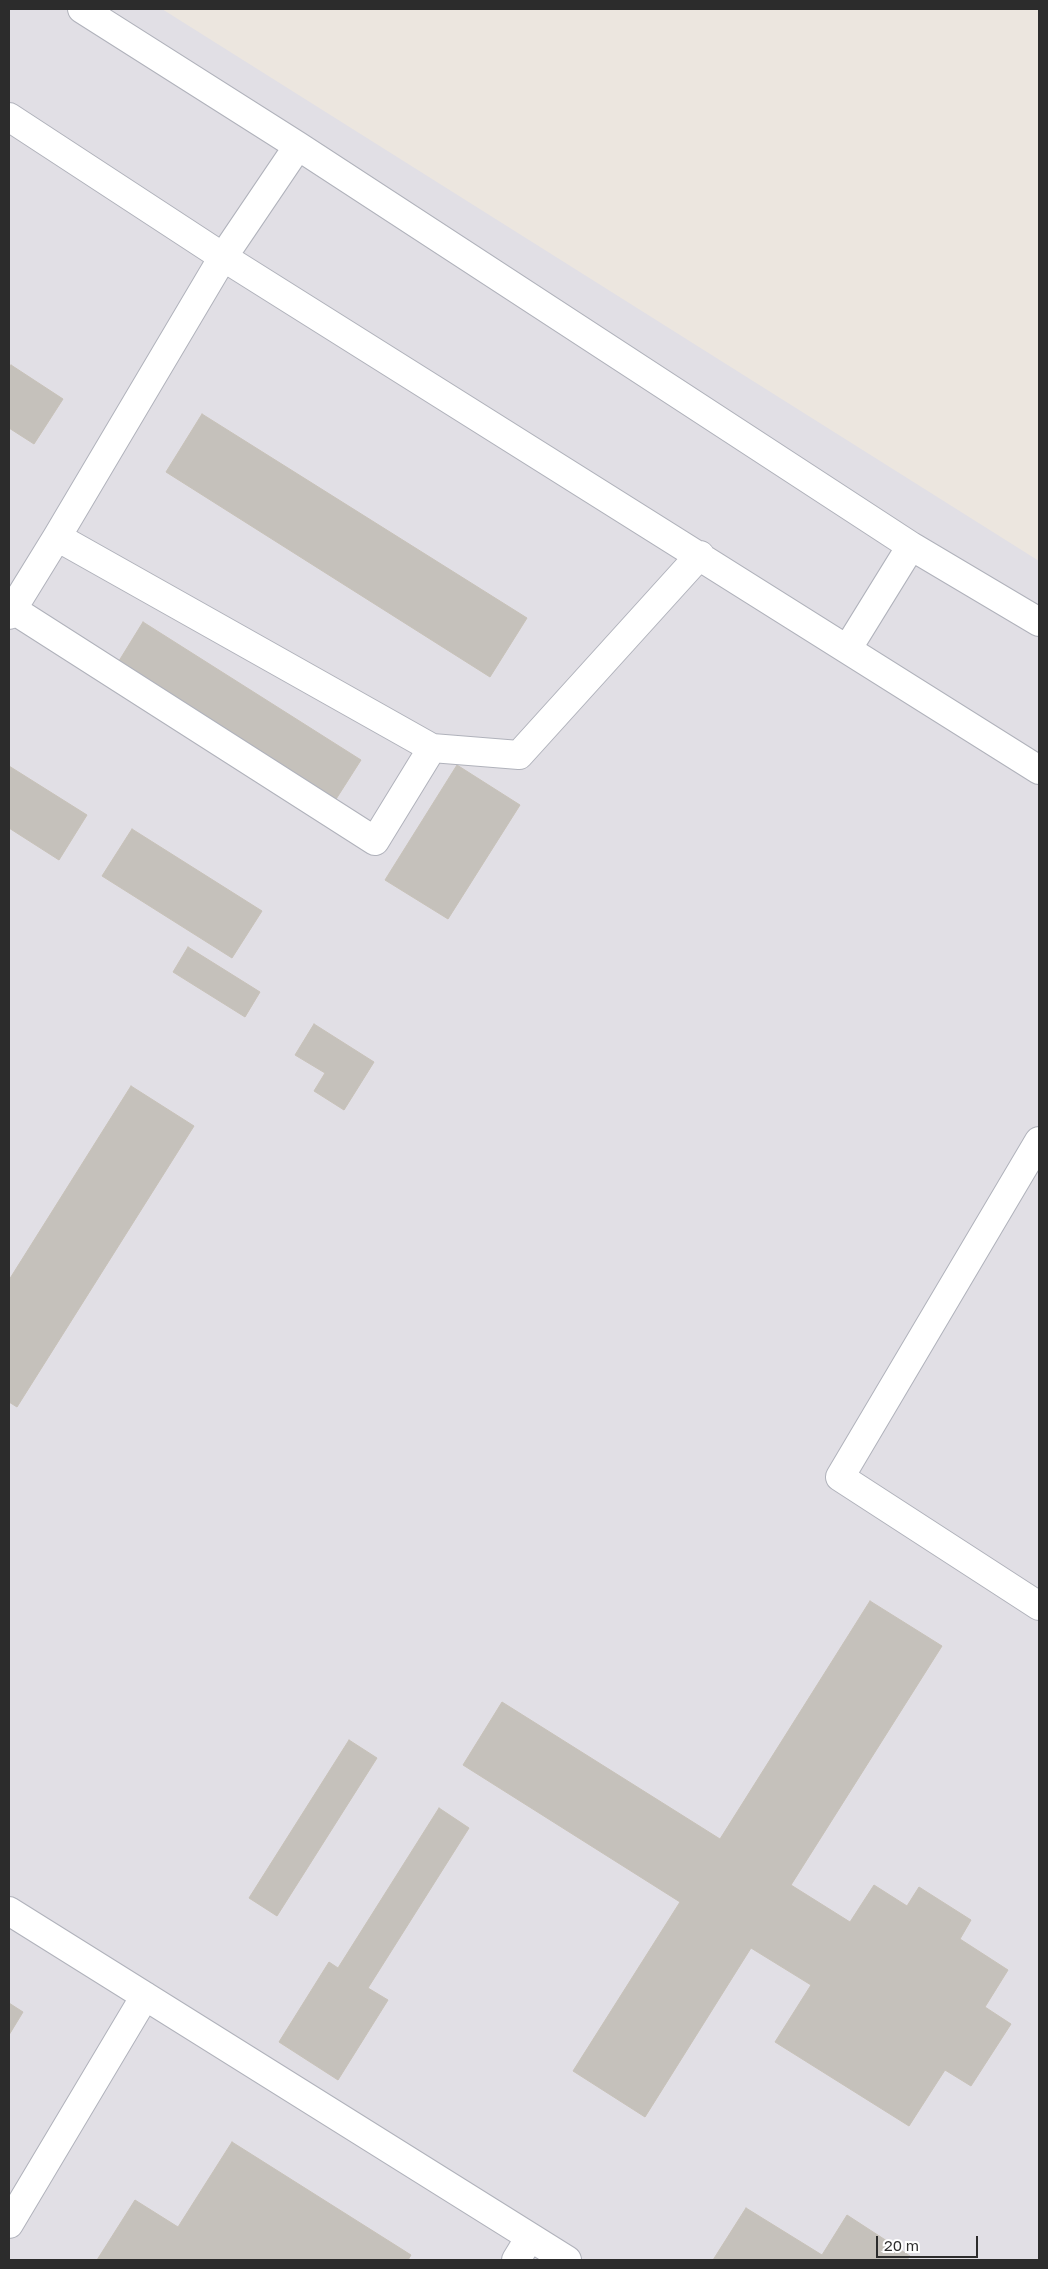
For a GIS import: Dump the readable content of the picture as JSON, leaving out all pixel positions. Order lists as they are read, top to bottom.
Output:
{
  "scale_bar": "20 m"
}
